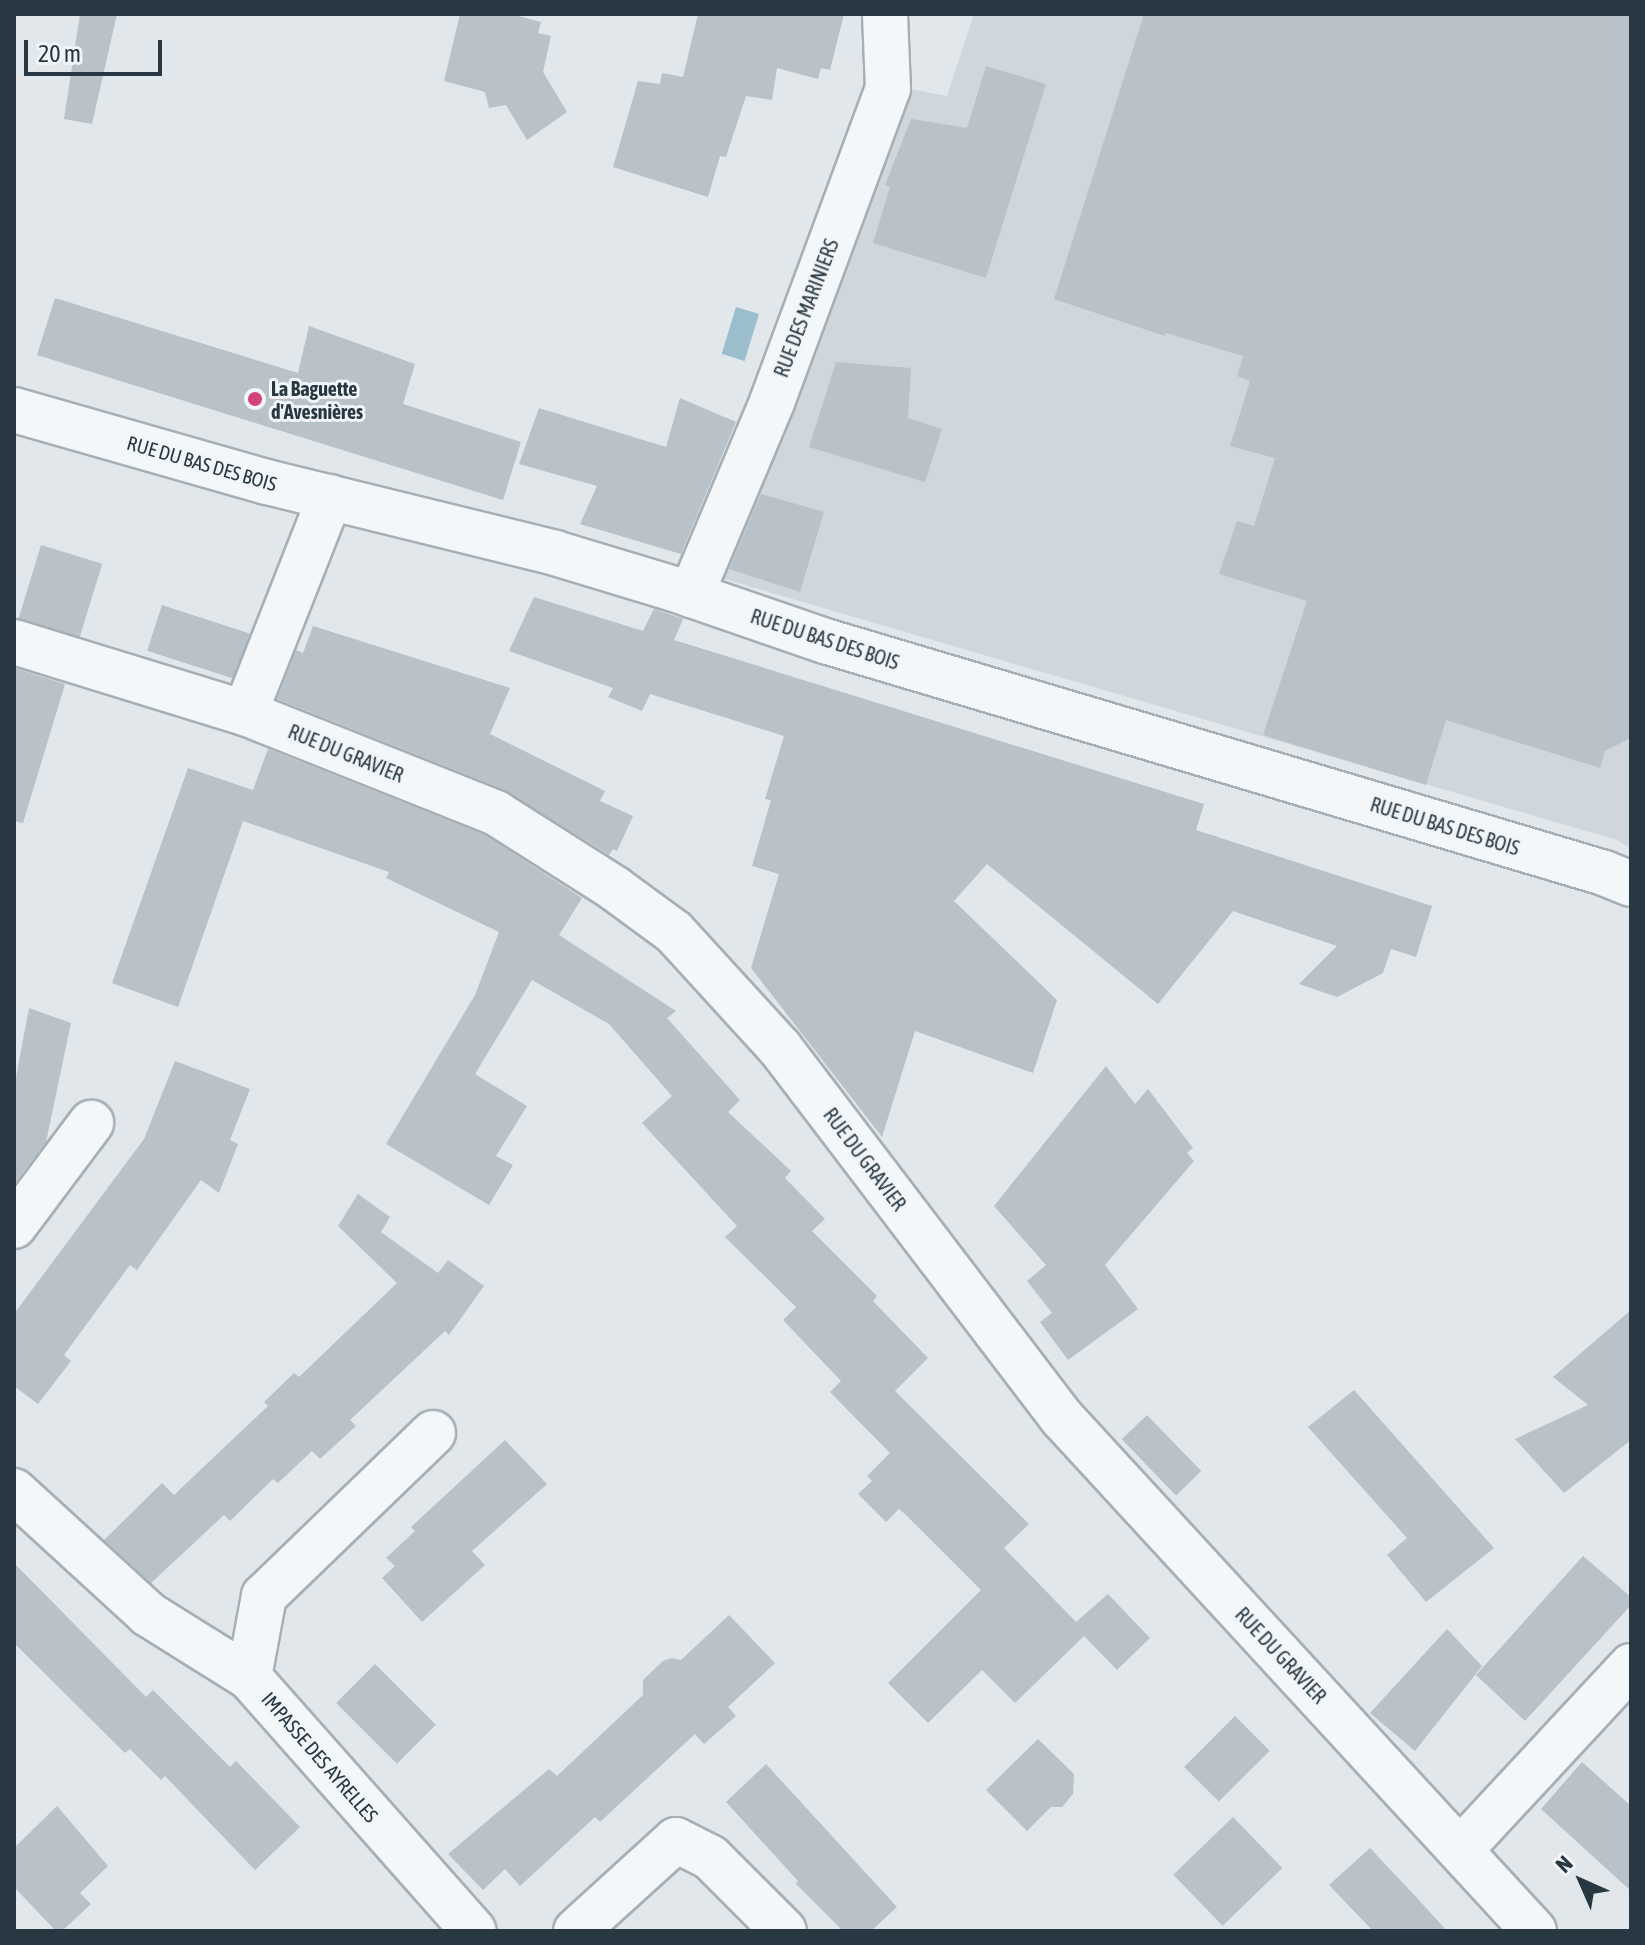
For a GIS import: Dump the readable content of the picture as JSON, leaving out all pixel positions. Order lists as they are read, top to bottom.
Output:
{
  "streets": {
    "street": [
      "RUE DES MARINIERS",
      "RUE DU BAS DES BOIS",
      "RUE DU GRAVIER",
      "IMPASSE DES AYRELLES"
    ]
  },
  "crossings": [
    ["RUE DES MARINIERS", "RUE DU BAS DES BOIS"]
  ],
  "places": ["La Baguette d'Avesnières"],
  "scale_bar": "20 m",
  "north": "top left"
}
